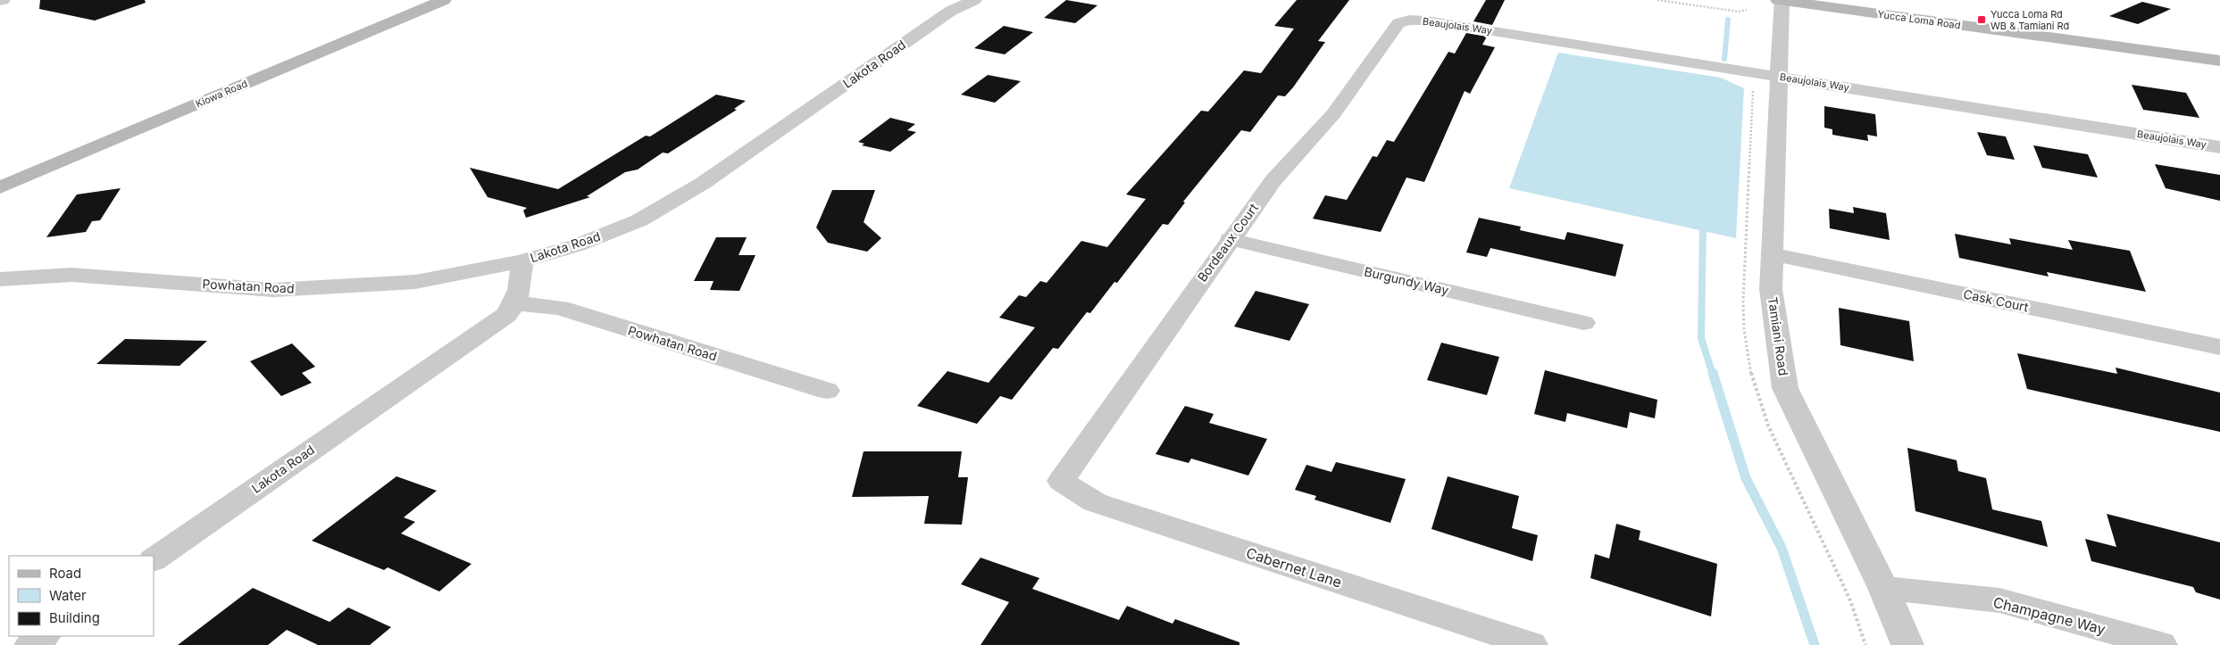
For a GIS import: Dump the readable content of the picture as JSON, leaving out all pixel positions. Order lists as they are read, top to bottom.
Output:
{
  "streets": {
    "street": [
      "Yucca Loma Road",
      "Beaujolais Way",
      "Lakota Road",
      "Kiowa Road",
      "Bordeaux Court",
      "Burgundy Way",
      "Powhatan Road",
      "Cask Court",
      "Tamiani Road",
      "Cabernet Lane",
      "Champagne Way"
    ]
  },
  "crossings": [
    ["Yucca Loma Road", "Tamiani Road"],
    ["Beaujolais Way", "Bordeaux Court"],
    ["Beaujolais Way", "Tamiani Road"],
    ["Lakota Road", "Powhatan Road"],
    ["Bordeaux Court", "Burgundy Way"],
    ["Bordeaux Court", "Cabernet Lane"],
    ["Cask Court", "Tamiani Road"],
    ["Tamiani Road", "Champagne Way"]
  ],
  "places": {
    "transit": ["Yucca Loma Rd WB & Tamiani Rd"]
  },
  "legend": ["Road", "Water", "Building"]
}
